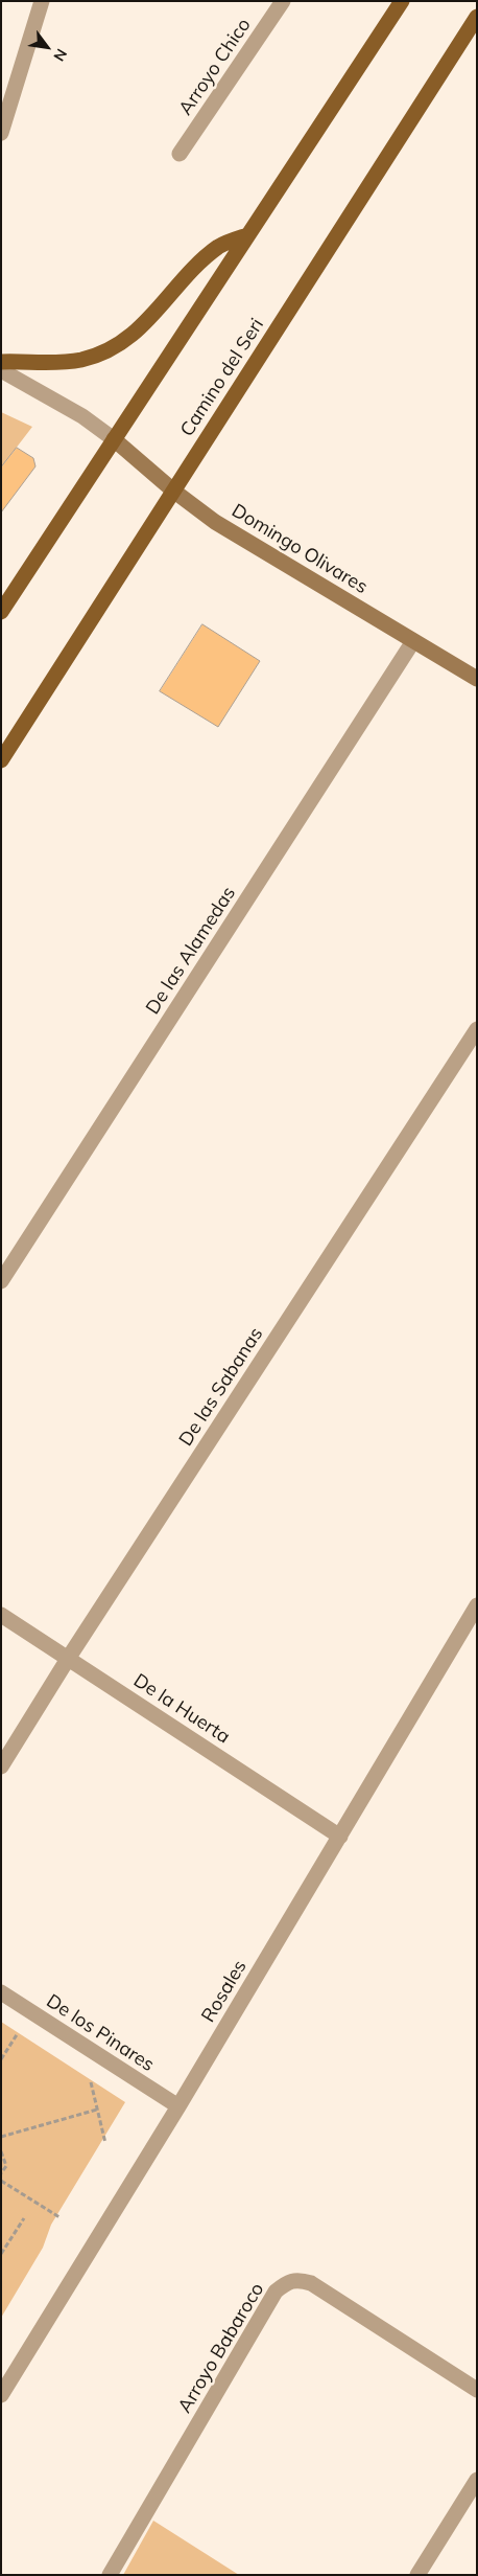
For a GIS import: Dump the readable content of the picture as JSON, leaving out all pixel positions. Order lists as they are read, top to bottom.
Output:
{
  "streets": {
    "main road": ["Camino del Seri", "Domingo Olivares"],
    "street": [
      "Arroyo Chico",
      "De las Alamedas",
      "De las Sabanas",
      "De la Huerta",
      "Rosales",
      "De los Pinares",
      "Arroyo Babaroco"
    ]
  },
  "crossings": [
    ["Camino del Seri", "Domingo Olivares"],
    ["Domingo Olivares", "De las Alamedas"],
    ["De las Sabanas", "De la Huerta"],
    ["De la Huerta", "Rosales"],
    ["Rosales", "De los Pinares"]
  ],
  "north": "bottom right"
}
